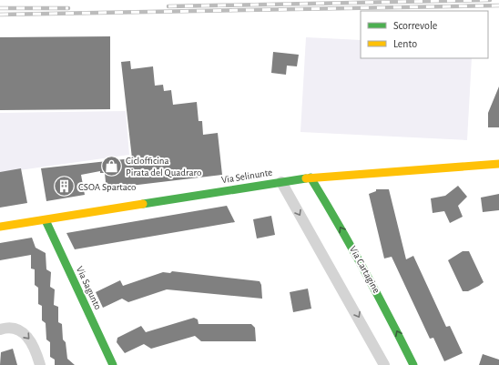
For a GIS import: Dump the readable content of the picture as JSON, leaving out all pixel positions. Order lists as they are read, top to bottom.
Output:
{
  "streets": {
    "street": ["Via Selinunte", "Via Cartagine", "Via Sagunto"]
  },
  "crossings": [
    ["Via Selinunte", "Via Cartagine"],
    ["Via Selinunte", "Via Sagunto"]
  ],
  "places": {
    "shop": ["Ciclofficina Pirata del Quadraro"],
    "building": ["CSOA Spartaco"]
  },
  "legend": ["Scorrevole", "Lento"]
}
